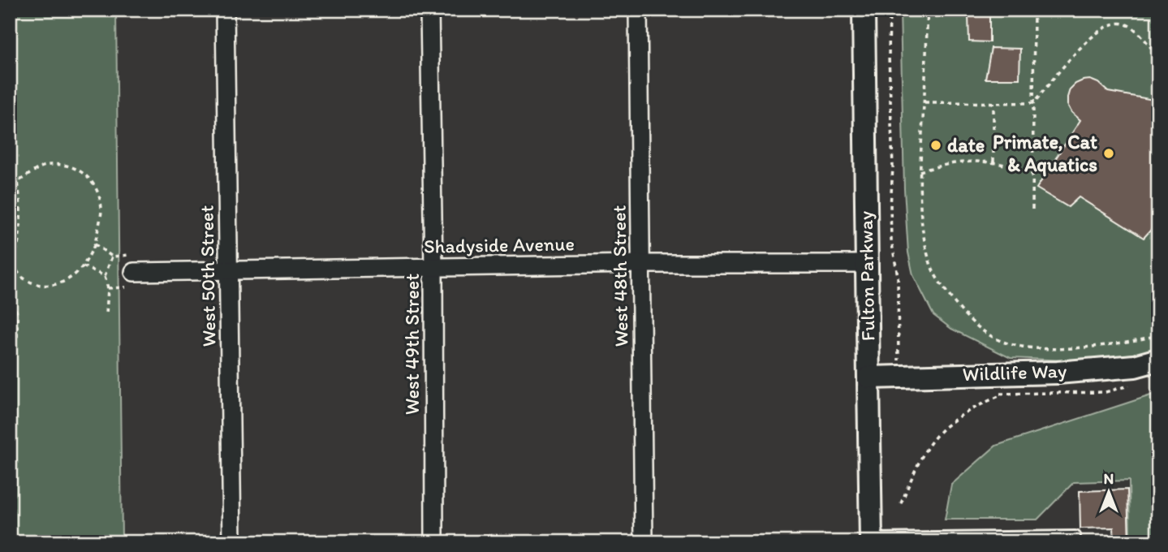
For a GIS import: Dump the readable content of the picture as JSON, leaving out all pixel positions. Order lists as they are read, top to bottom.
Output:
{
  "streets": {
    "street": [
      "Shadyside Avenue",
      "West 50th Street",
      "West 48th Street",
      "Fulton Parkway",
      "West 49th Street",
      "Wildlife Way"
    ]
  },
  "crossings": [
    ["Shadyside Avenue", "West 50th Street"],
    ["Shadyside Avenue", "West 48th Street"],
    ["Shadyside Avenue", "Fulton Parkway"],
    ["Shadyside Avenue", "West 49th Street"],
    ["Fulton Parkway", "Wildlife Way"]
  ],
  "places": ["date", "Primate, Cat & Aquatics"],
  "north": "top"
}
